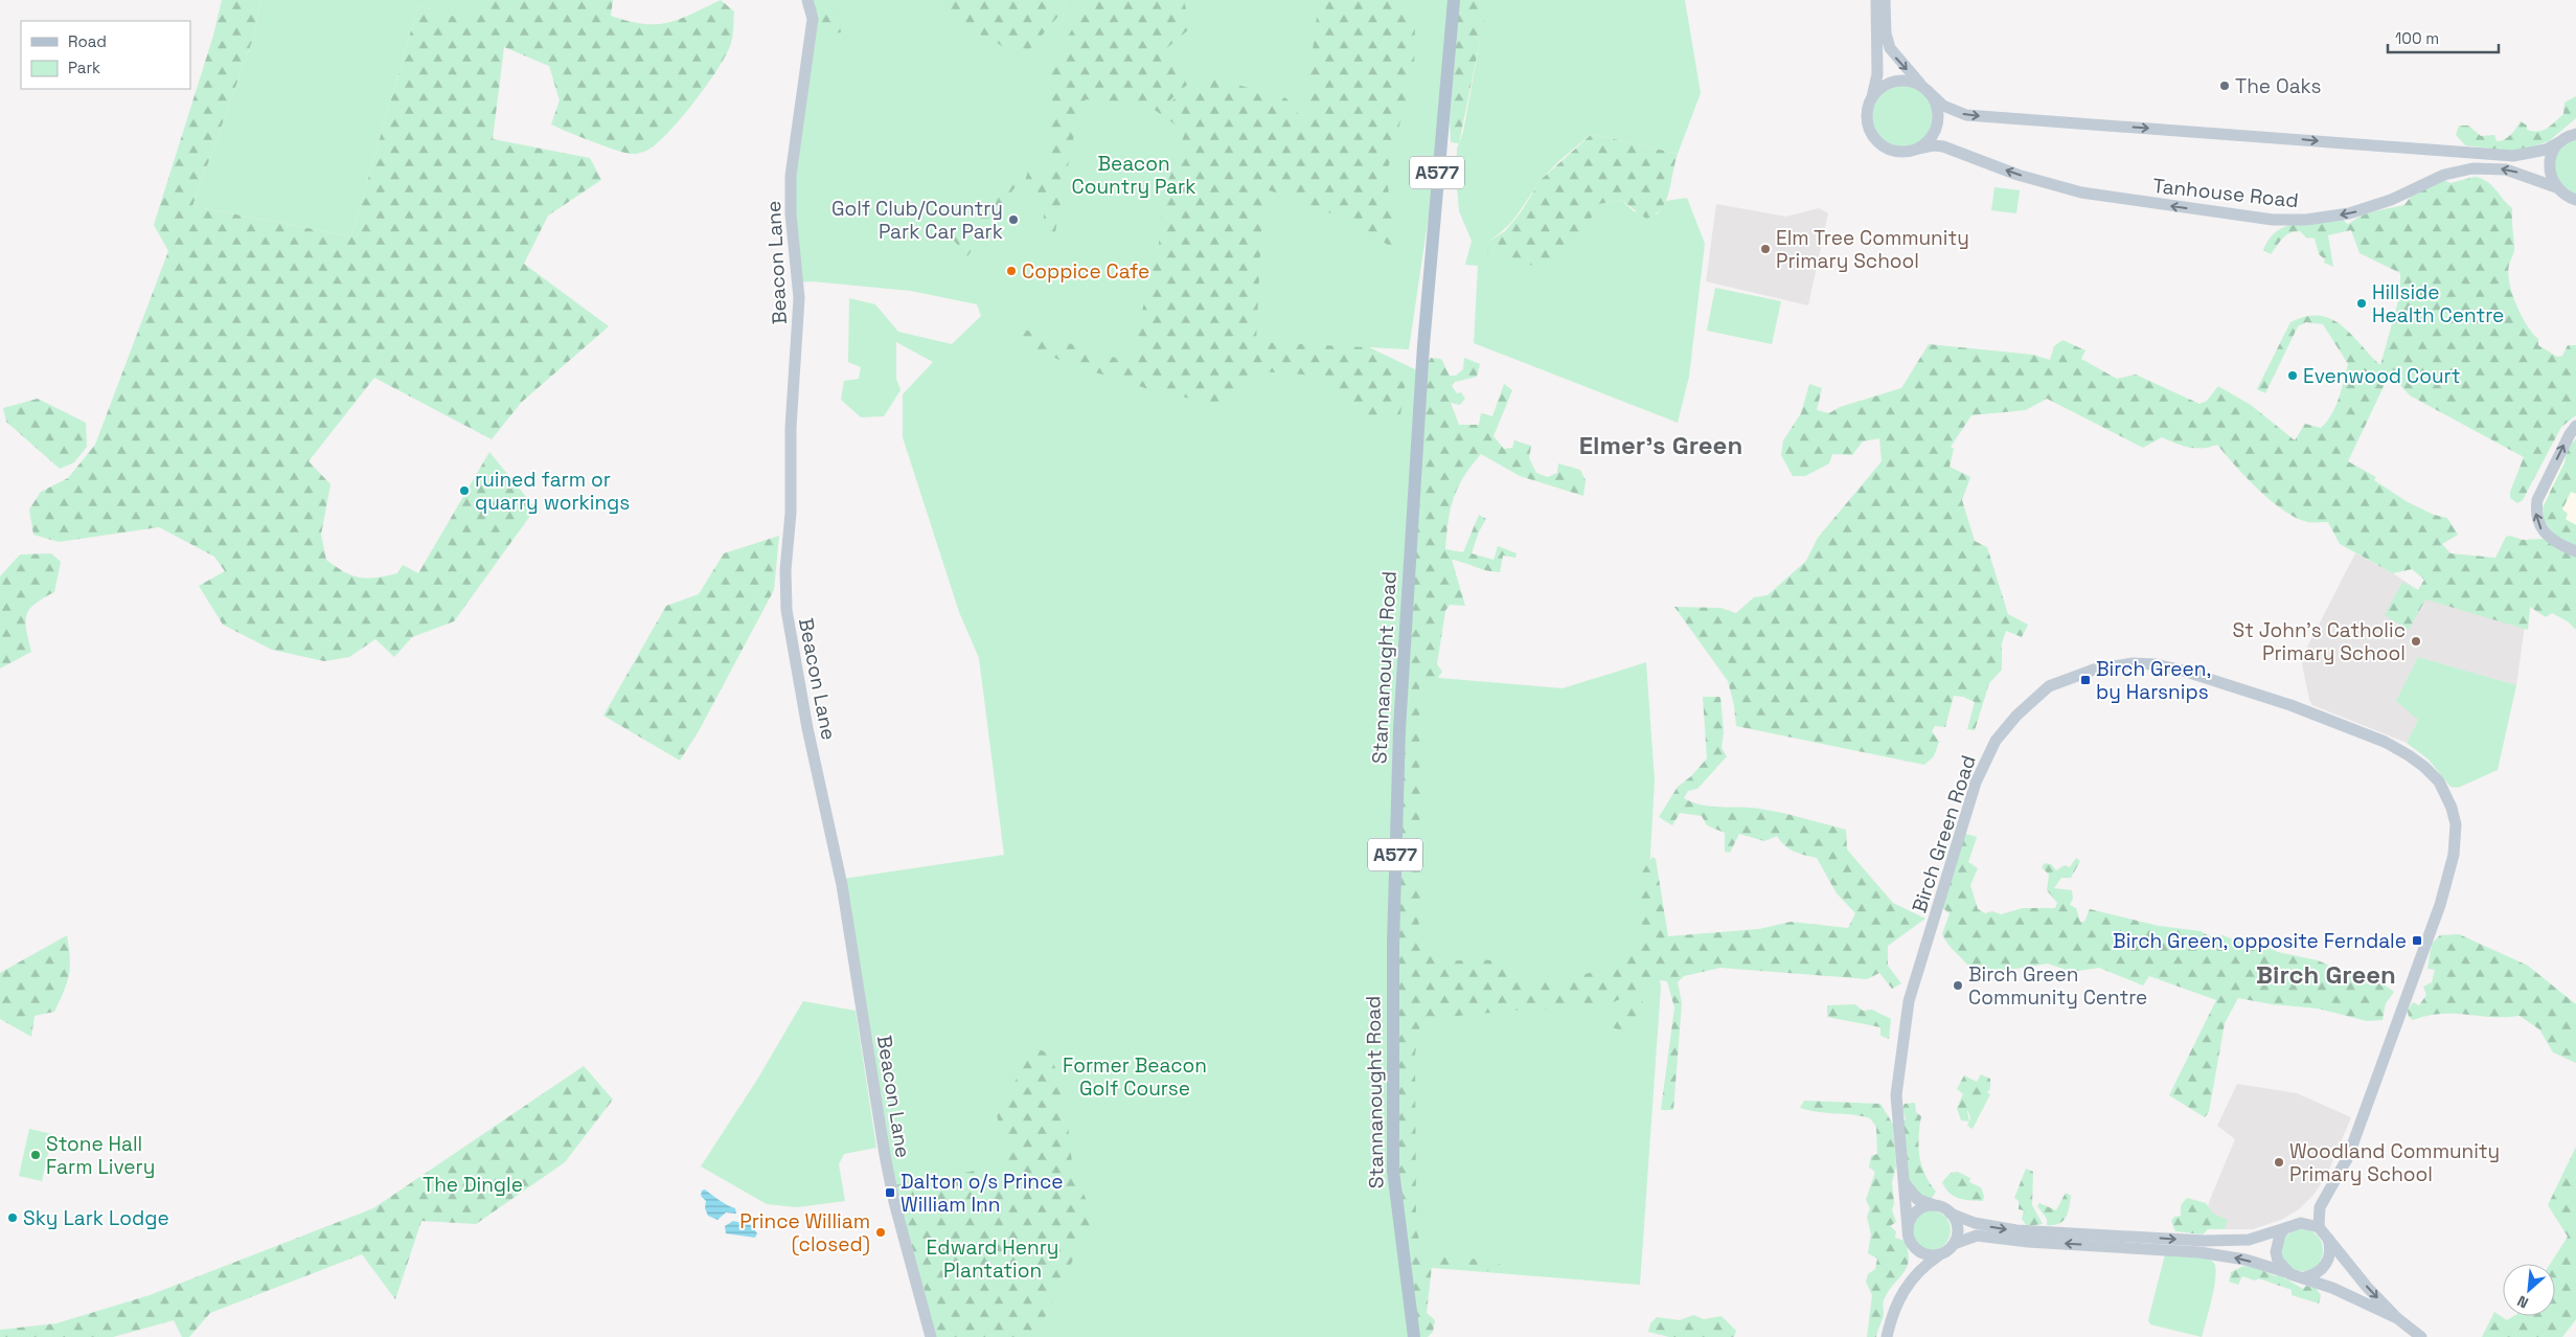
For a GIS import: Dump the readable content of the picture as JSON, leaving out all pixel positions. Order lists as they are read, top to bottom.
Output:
{
  "streets": {
    "main road": ["A577", "Stannanought Road"],
    "street": ["Tanhouse Road", "Beacon Lane", "Birch Green Road"]
  },
  "districts": ["Elmer's Green", "Birch Green"],
  "parks": [
    "Beacon Country Park",
    "Former Beacon Golf Course",
    "The Dingle",
    "Edward Henry Plantation"
  ],
  "places": {
    "other": [
      "The Oaks",
      "Golf Club/Country Park Car Park",
      "Elm Tree Community Primary School",
      "Coppice Cafe",
      "Hillside Health Centre",
      "Evenwood Court",
      "ruined farm or quarry workings",
      "St John's Catholic Primary School",
      "Birch Green Community Centre",
      "Stone Hall Farm Livery",
      "Woodland Community Primary School",
      "Sky Lark Lodge",
      "Prince William (closed)"
    ],
    "transit": ["Birch Green, by Harsnips", "Birch Green, opposite Ferndale", "Dalton o/s Prince William Inn"]
  },
  "legend": ["Road", "Park"],
  "scale_bar": "100 m",
  "north": "bottom left"
}
